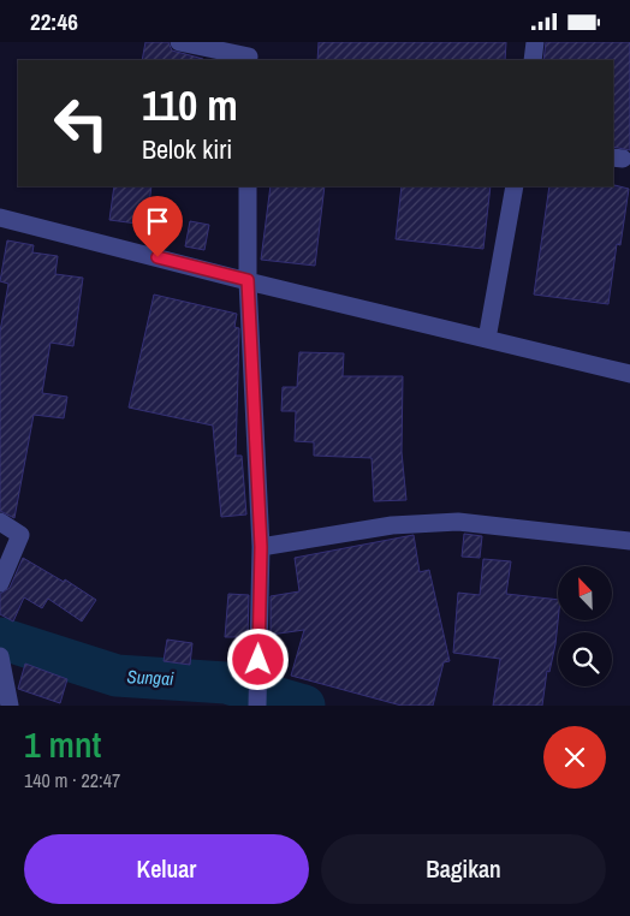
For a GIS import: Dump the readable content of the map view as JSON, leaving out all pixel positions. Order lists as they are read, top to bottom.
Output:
{
  "water": ["Sungai"],
  "north": "top left",
  "page": {
    "status": "22:46",
    "turn": ["110 m", "Belok kiri"],
    "heading": ["1 mnt", "140 m · 22:47"],
    "buttons": ["Keluar", "Bagikan"]
  }
}
